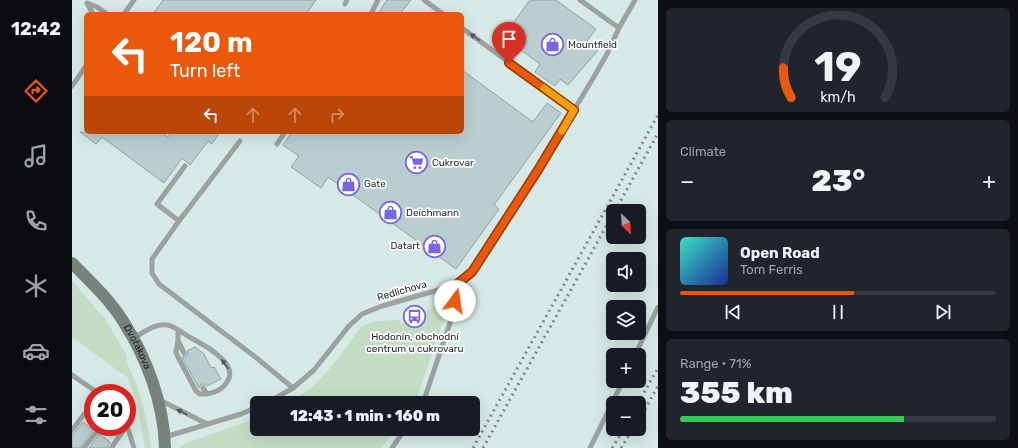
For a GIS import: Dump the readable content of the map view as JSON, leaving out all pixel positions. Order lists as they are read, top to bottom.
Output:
{
  "streets": {
    "main road": ["Dvořákova"],
    "lane": ["Redlichova"]
  },
  "places": {
    "shop": [
      "Mountfield",
      "Gate",
      "Deichmann",
      "Datart"
    ],
    "supermarket": ["Cukrovar"],
    "bus stop": ["Hodonín, obchodní centrum u cukrovaru"]
  },
  "north": "bottom right",
  "page": {
    "tabs": "12:42",
    "turn": ["120 m", "Turn left"],
    "tile": [
      "Climate",
      ["Range · 71%", "355 km"]
    ],
    "heat": ["−", "23°", "+"],
    "map_buttons": ["+", "−"],
    "song": ["Open Road", "Tom Ferris"],
    "limit": "20",
    "trip": "12:43 · 1 min · 160 m",
    "gauge": ["19", "km/h"]
  }
}
